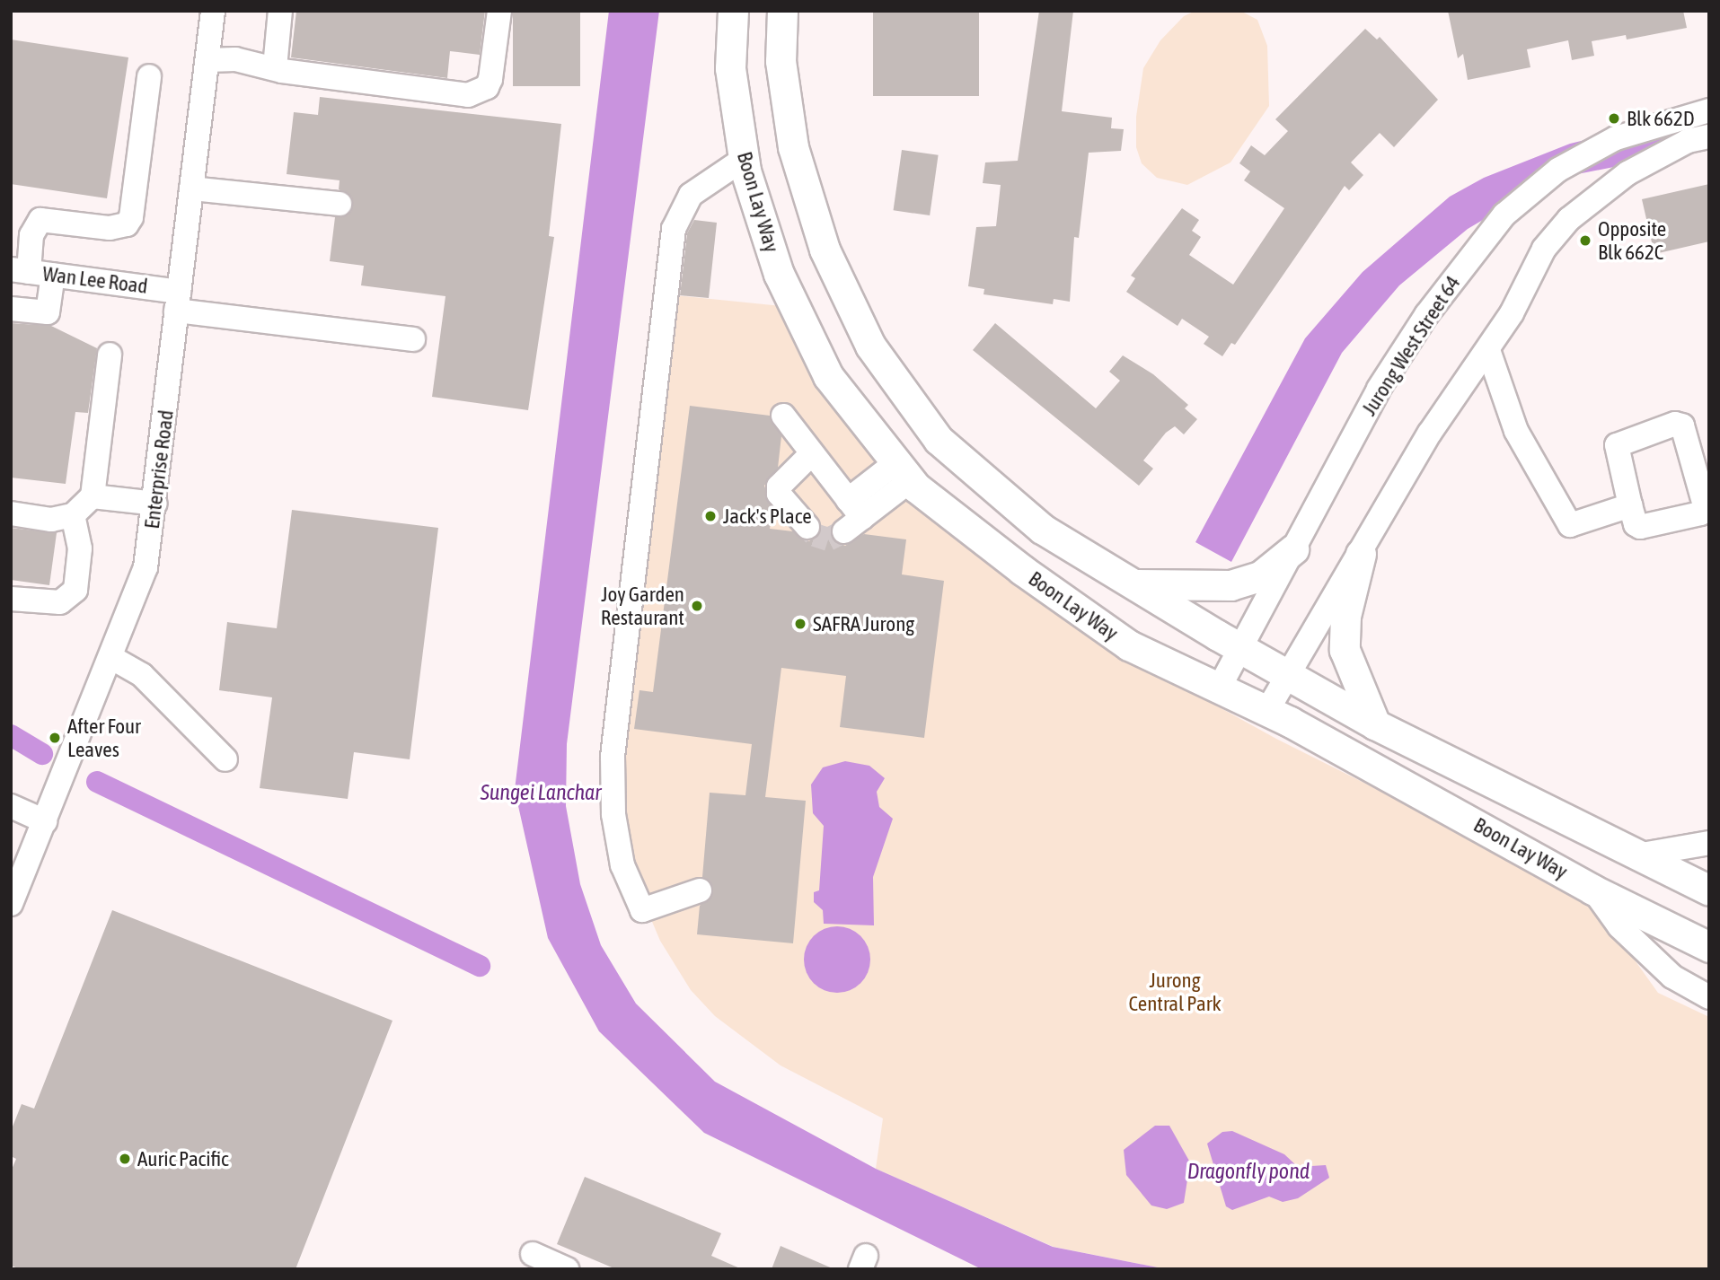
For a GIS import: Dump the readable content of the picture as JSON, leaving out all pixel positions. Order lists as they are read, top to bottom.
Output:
{
  "streets": {
    "main road": ["Boon Lay Way"],
    "street": ["Wan Lee Road", "Jurong West Street 64", "Enterprise Road"]
  },
  "crossings": [
    ["Boon Lay Way", "Jurong West Street 64"],
    ["Wan Lee Road", "Enterprise Road"]
  ],
  "water": ["Sungei Lanchar", "Dragonfly pond"],
  "parks": ["Jurong Central Park"],
  "places": [
    "Blk 662D",
    "Opposite Blk 662C",
    "Jack's Place",
    "Joy Garden Restaurant",
    "SAFRA Jurong",
    "After Four Leaves",
    "Auric Pacific"
  ]
}
